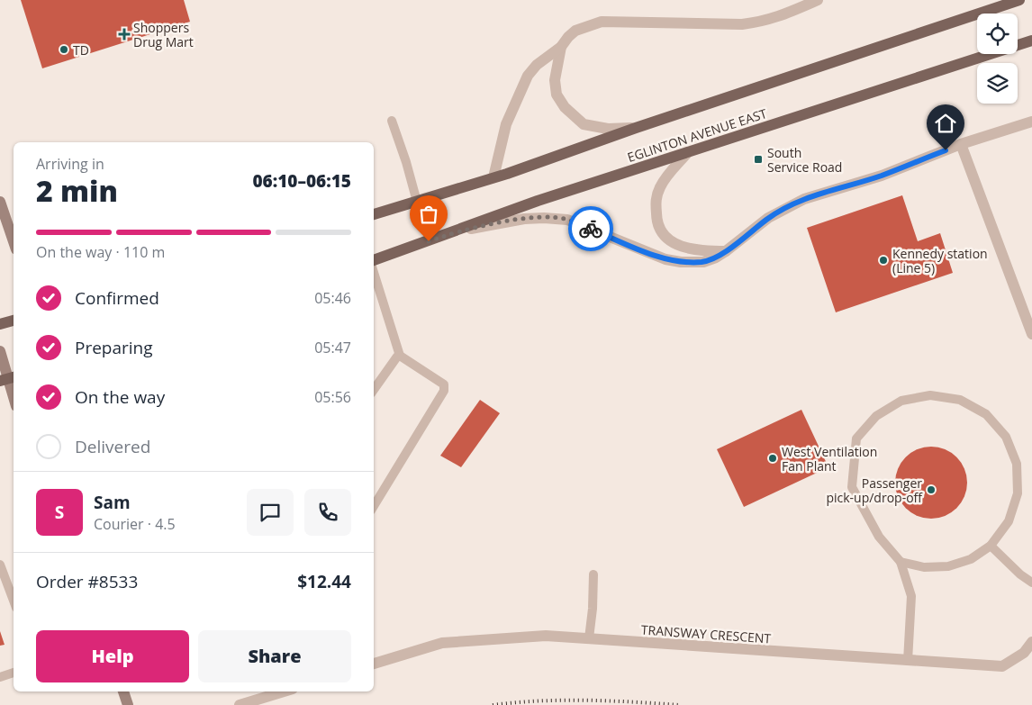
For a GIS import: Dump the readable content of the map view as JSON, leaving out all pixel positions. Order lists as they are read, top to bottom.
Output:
{
  "streets": {
    "main road": ["EGLINTON AVENUE EAST"],
    "street": ["TRANSWAY CRESCENT"]
  },
  "places": {
    "health": ["Shoppers Drug Mart"],
    "other": [
      "TD",
      "Kennedy station (Line 5)",
      "West Ventilation Fan Plant",
      "Passenger pick-up/drop-off"
    ],
    "transit": ["South Service Road"]
  },
  "page": {
    "heading": ["2 min", "Arriving in", "06:10–06:15"],
    "panel": [
      "Sam",
      "Courier · 4.5",
      "Order #8533",
      "$12.44"
    ],
    "bar": "On the way · 110 m",
    "list": [
      ["Confirmed", "05:46"],
      ["Preparing", "05:47"],
      ["On the way", "05:56"],
      "Delivered"
    ],
    "round": "S",
    "buttons": ["Help", "Share"]
  }
}
